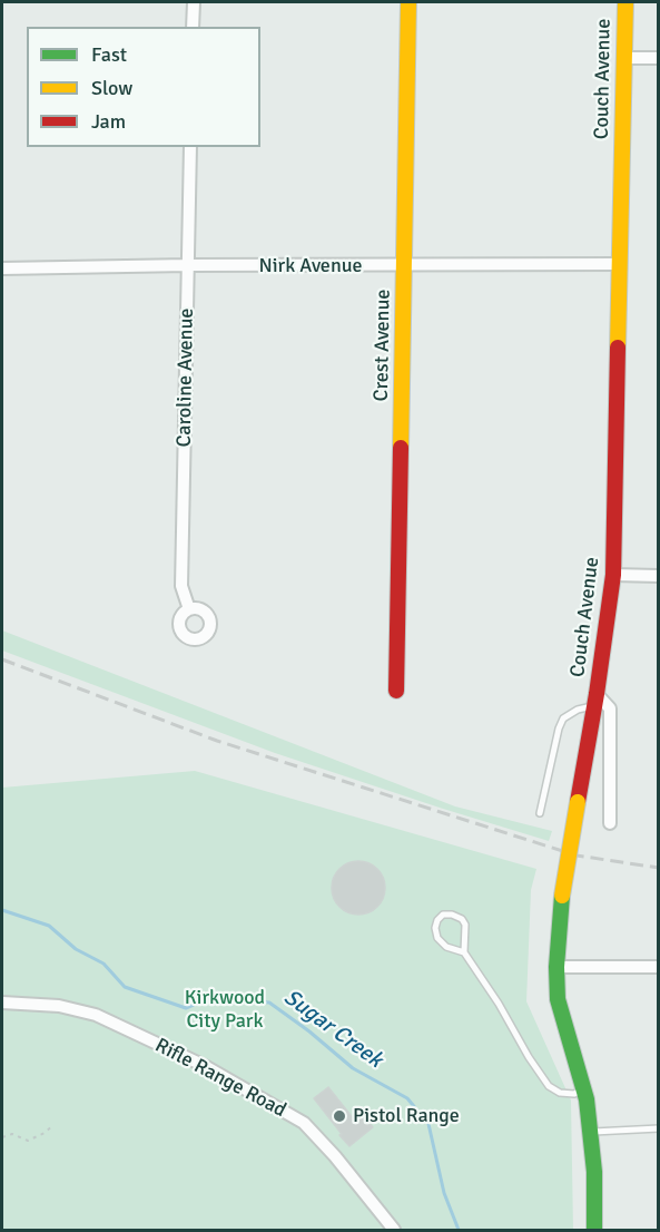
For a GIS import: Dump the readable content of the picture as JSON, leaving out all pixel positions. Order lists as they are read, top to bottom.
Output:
{
  "streets": {
    "street": [
      "Couch Avenue",
      "Nirk Avenue",
      "Crest Avenue",
      "Caroline Avenue",
      "Rifle Range Road"
    ]
  },
  "crossings": [
    ["Couch Avenue", "Nirk Avenue"],
    ["Nirk Avenue", "Crest Avenue"],
    ["Nirk Avenue", "Caroline Avenue"]
  ],
  "water": ["Sugar Creek"],
  "parks": ["Kirkwood City Park"],
  "places": ["Pistol Range"],
  "legend": ["Fast", "Slow", "Jam"]
}
